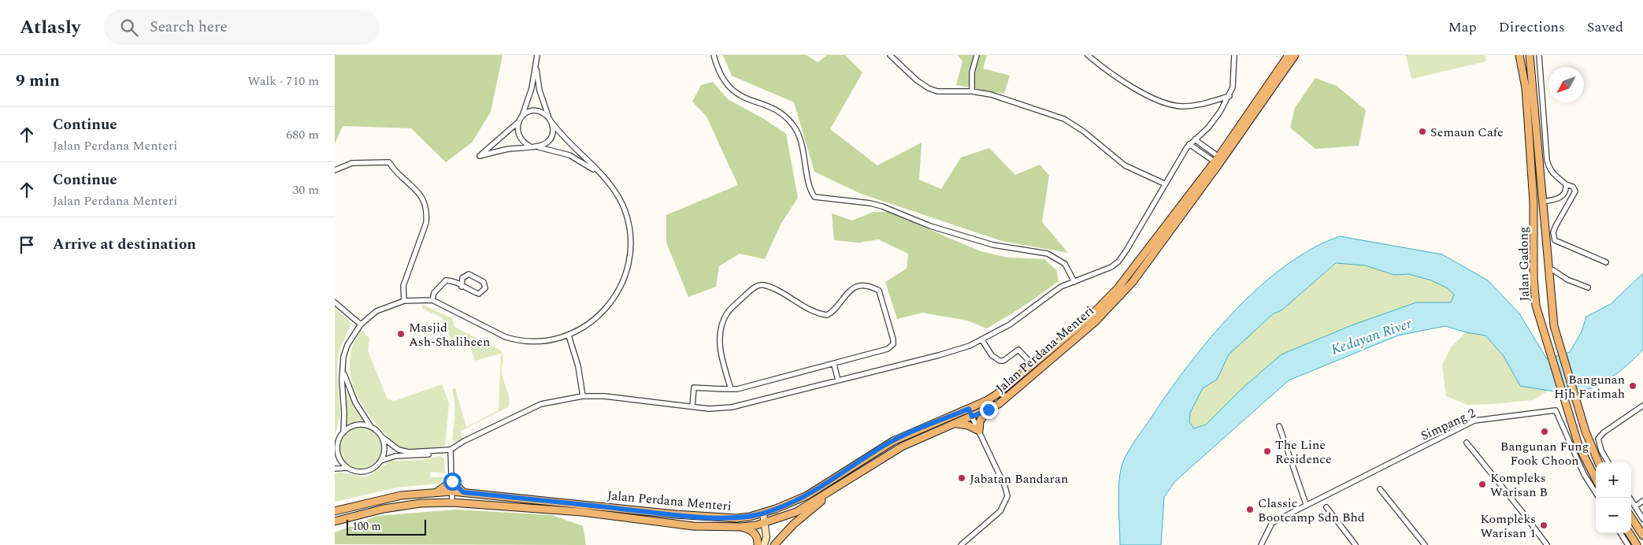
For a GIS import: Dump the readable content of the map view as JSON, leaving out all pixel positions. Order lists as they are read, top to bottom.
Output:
{
  "streets": {
    "main road": ["Jalan Gadong", "Jalan Perdana Menteri"],
    "street": ["Simpang 2"]
  },
  "water": ["Kedayan River"],
  "places": [
    "Semaun Cafe",
    "Masjid Ash-Shaliheen",
    "Bangunan Hjh Fatimah",
    "Bangunan Fung Fook Choon",
    "The Line Residence",
    "Jabatan Bandaran",
    "Kompleks Warisan B",
    "Classic Bootcamp Sdn Bhd",
    "Kompleks Warisan 1"
  ],
  "scale_bar": "100 m",
  "north": "bottom left",
  "page": {
    "header": "Atlasly",
    "search": "Search here",
    "nav": ["Map", "Directions", "Saved"],
    "heading": ["9 min", "Walk · 710 m"],
    "list": [
      ["Continue", "Jalan Perdana Menteri", "680 m"],
      ["Continue", "Jalan Perdana Menteri", "30 m"],
      "Arrive at destination"
    ],
    "map_buttons": ["+", "−"],
    "scale": "100 m"
  }
}
